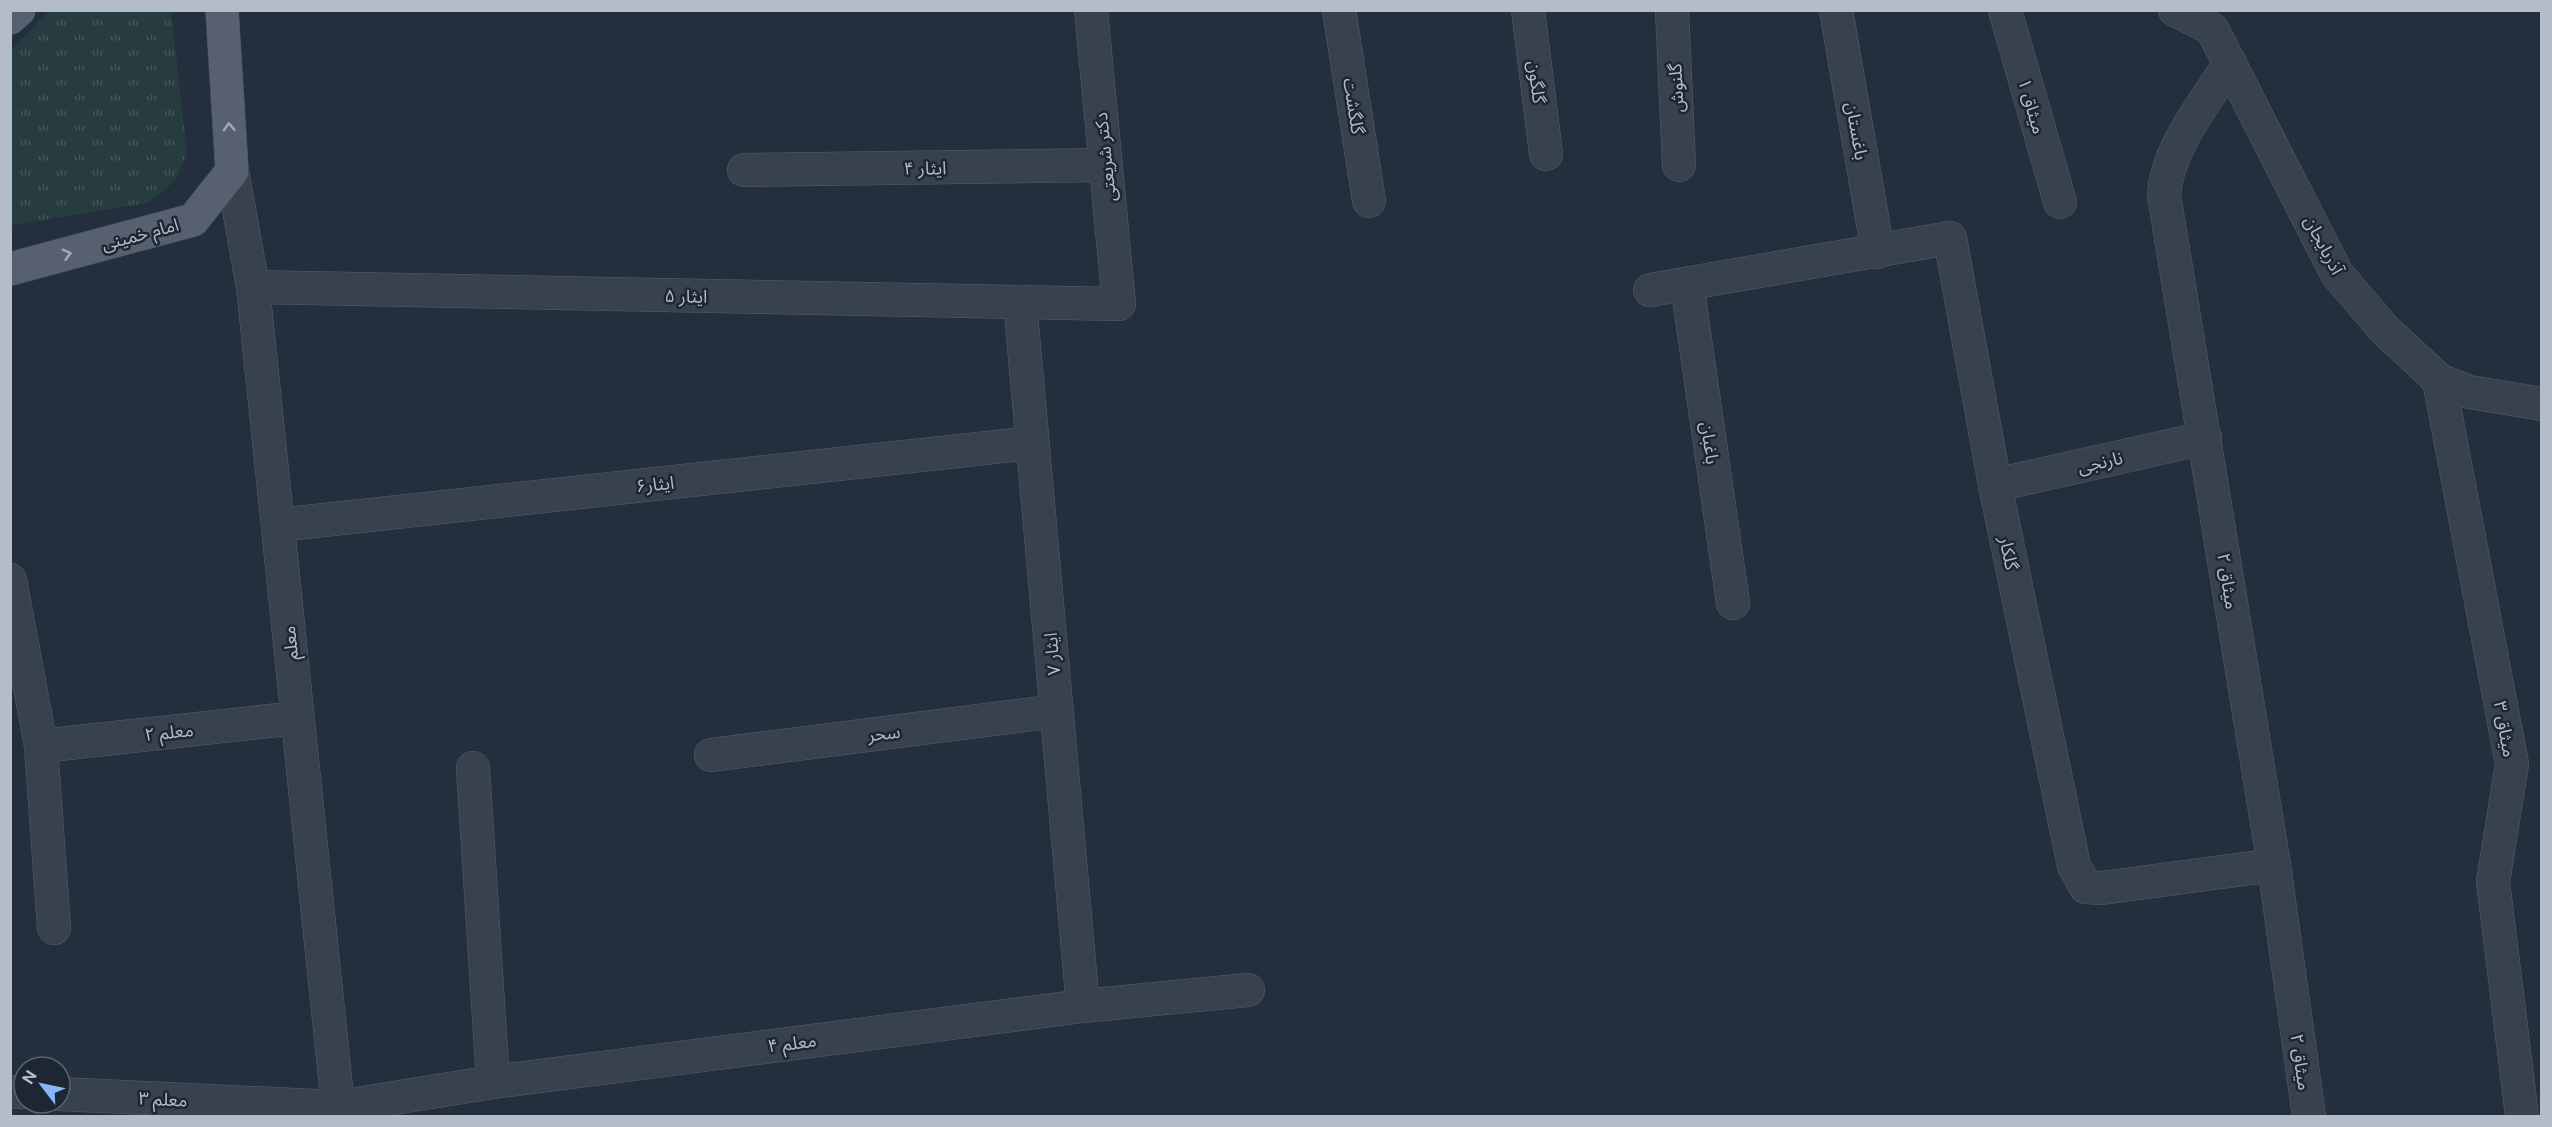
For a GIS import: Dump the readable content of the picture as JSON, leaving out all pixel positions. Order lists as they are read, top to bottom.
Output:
{
  "streets": {
    "main road": ["امام خمینی"],
    "street": [
      "گلگون",
      "گلنوش",
      "گلگشت",
      "میثاق ۱",
      "باغستان",
      "دکتر شریعتی",
      "ایثار ۴",
      "آذربایجان",
      "ایثار ۵",
      "باغبان",
      "نارنجی",
      "ایثار۶",
      "گلکار",
      "میثاق ۲",
      "معلم",
      "ایثار ۷",
      "میثاق ۳",
      "معلم ۲",
      "سحر",
      "معلم ۴",
      "معلم ۳"
    ]
  },
  "crossings": [
    ["باغستان", "گلکار"],
    ["دکتر شریعتی", "ایثار ۴"],
    ["دکتر شریعتی", "ایثار ۵"],
    ["امام خمینی", "معلم"],
    ["آذربایجان", "میثاق ۲"],
    ["آذربایجان", "میثاق ۳"],
    ["ایثار ۵", "معلم"],
    ["ایثار ۵", "ایثار ۷"],
    ["نارنجی", "گلکار"],
    ["نارنجی", "میثاق ۲"],
    ["ایثار۶", "معلم"],
    ["ایثار۶", "ایثار ۷"],
    ["گلکار", "میثاق ۲"],
    ["معلم", "معلم ۲"],
    ["معلم", "معلم ۴"],
    ["معلم", "معلم ۳"],
    ["ایثار ۷", "سحر"],
    ["ایثار ۷", "معلم ۴"],
    ["معلم ۴", "معلم ۳"]
  ],
  "one_way": ["امام خمینی"],
  "north": "top left"
}
